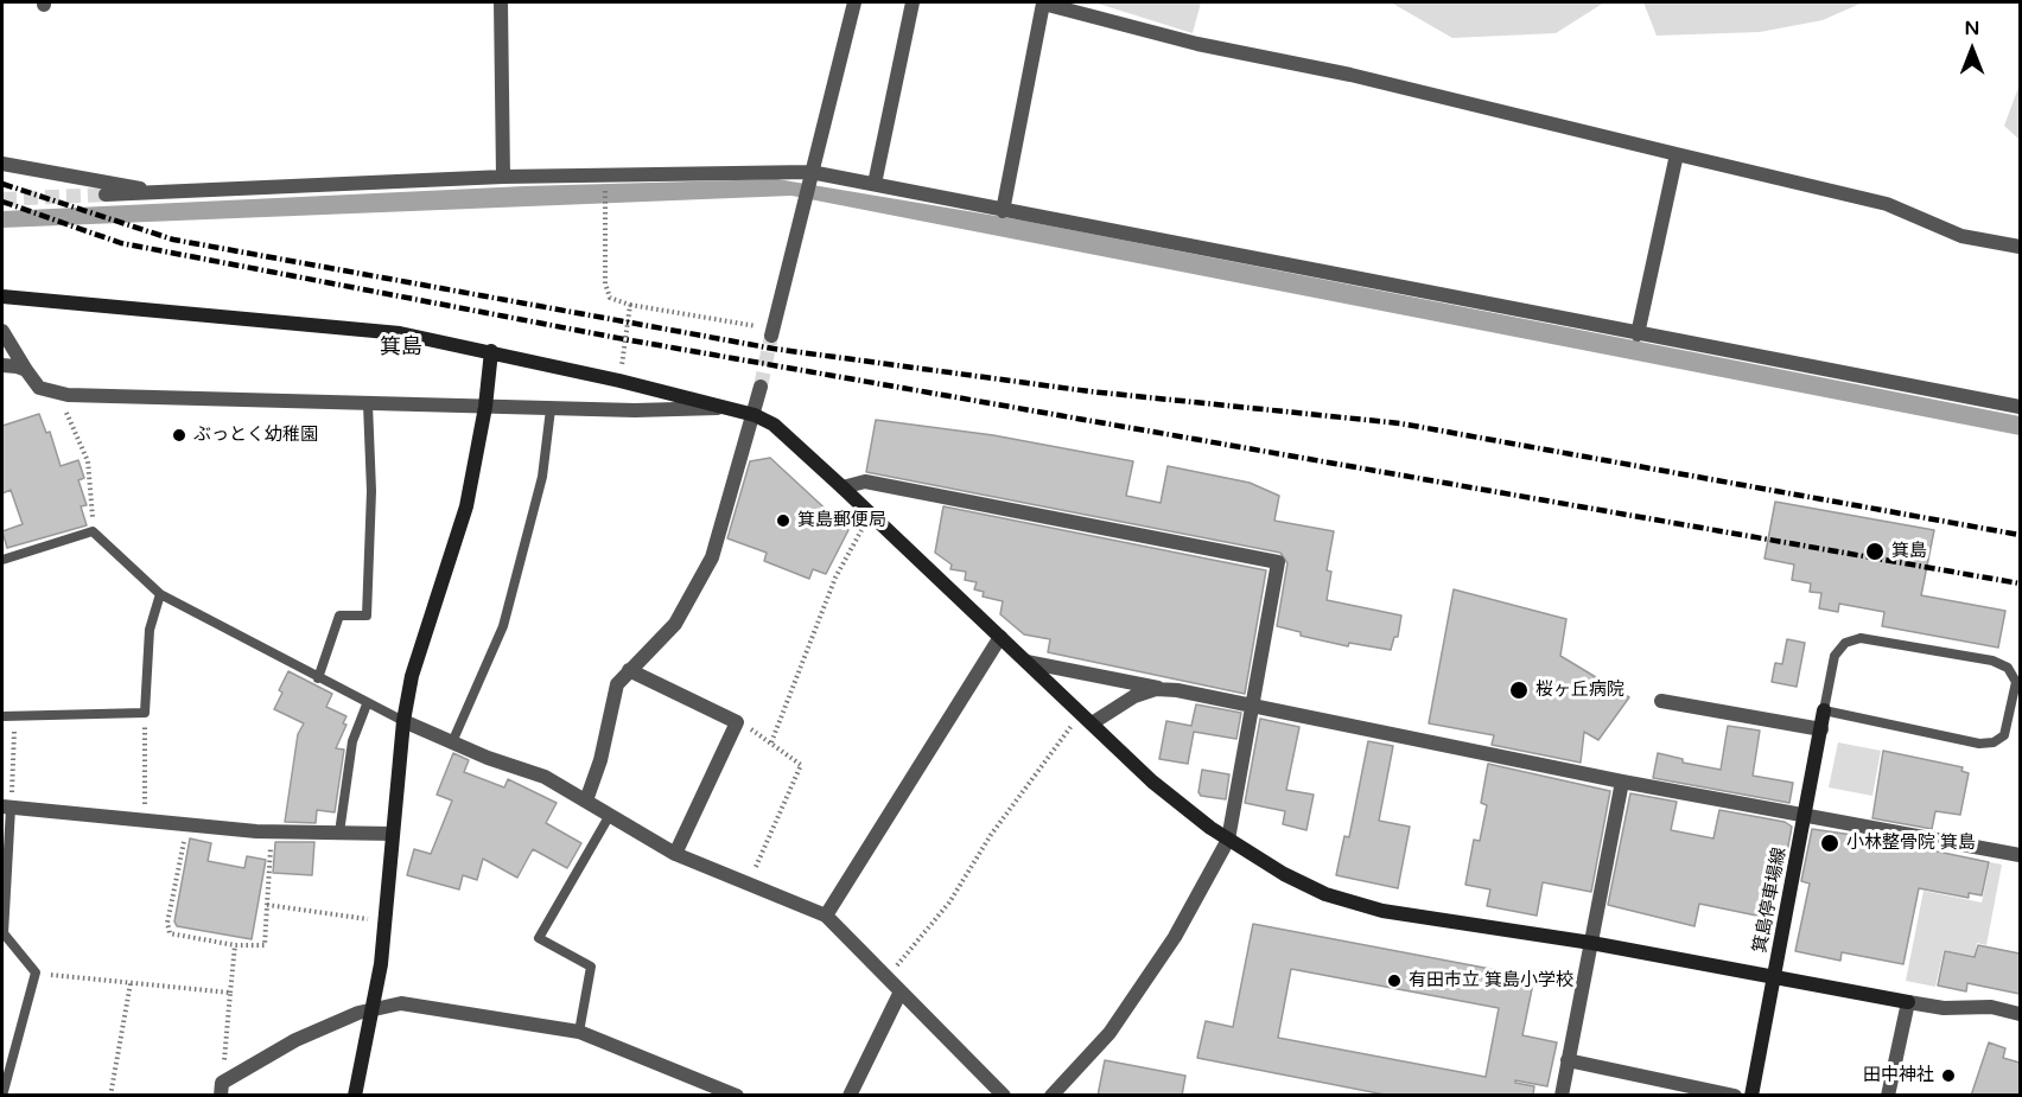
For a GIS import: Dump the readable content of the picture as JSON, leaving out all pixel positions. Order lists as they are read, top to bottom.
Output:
{
  "streets": {
    "street": ["箕島停車場線"]
  },
  "districts": ["箕島"],
  "places": [
    "ぶっとく幼稚園",
    "箕島郵便局",
    "箕島",
    "桜ヶ丘病院",
    "小林整骨院 箕島",
    "有田市立 箕島小学校",
    "田中神社"
  ],
  "north": "top"
}
